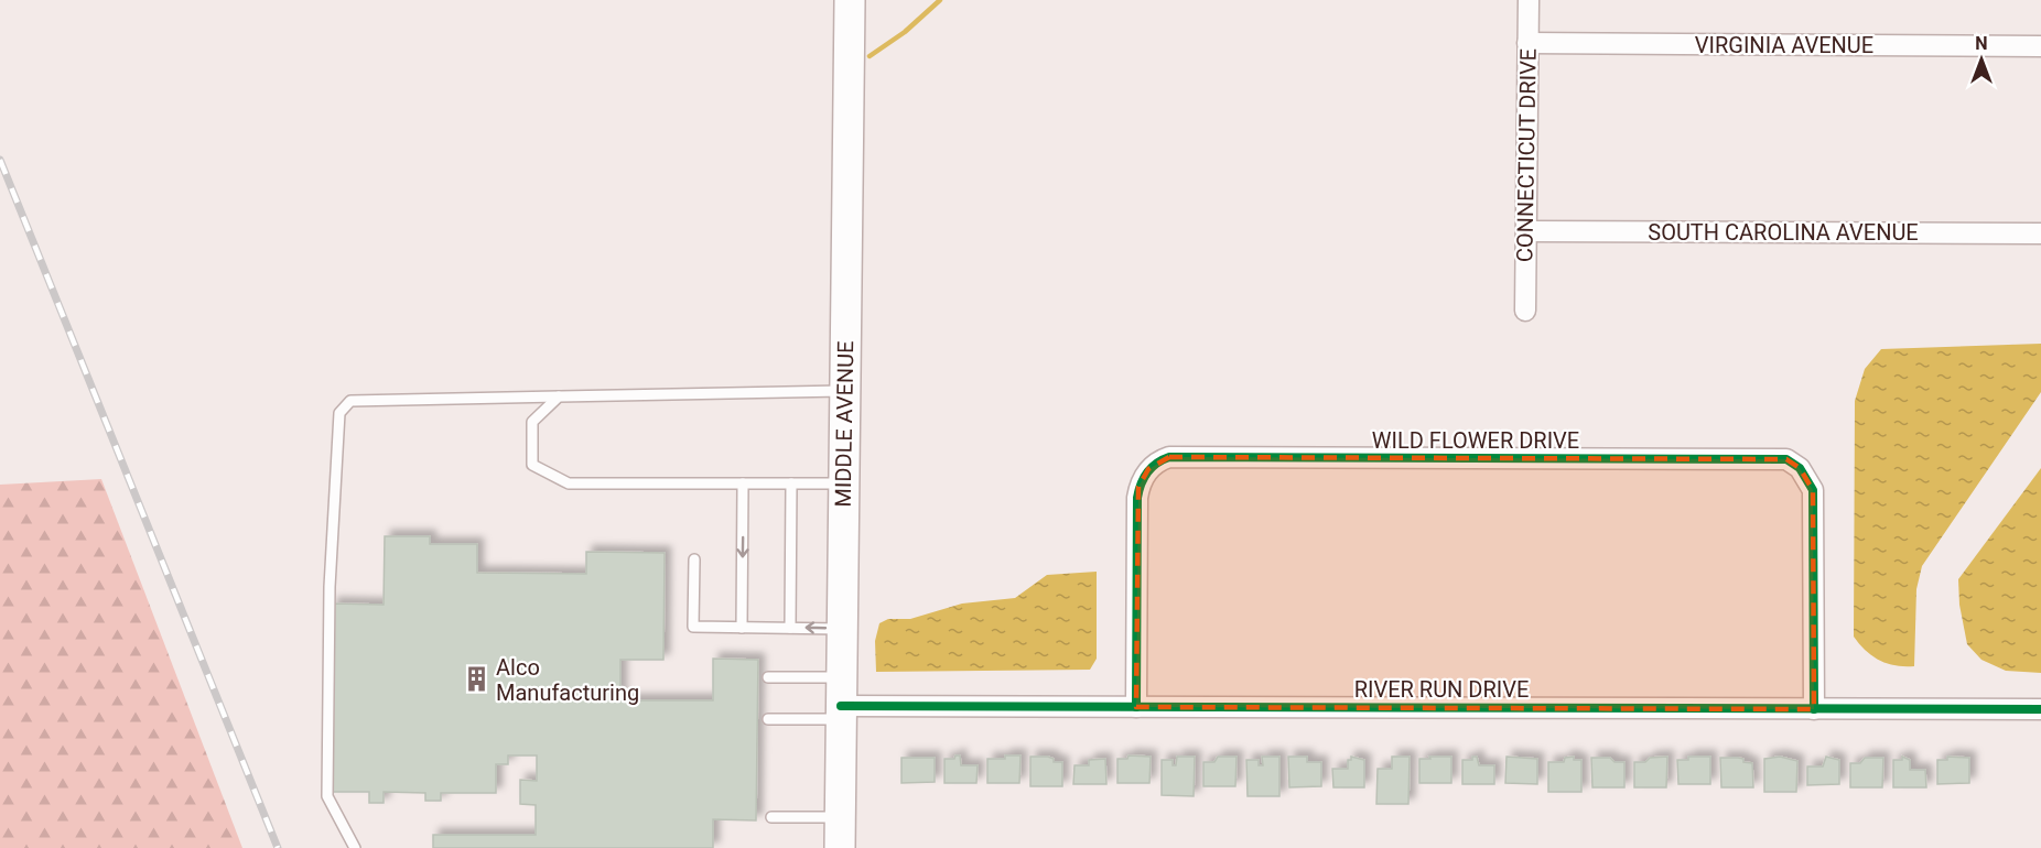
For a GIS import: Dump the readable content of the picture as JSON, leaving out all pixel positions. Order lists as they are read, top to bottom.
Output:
{
  "streets": {
    "street": [
      "VIRGINIA AVENUE",
      "CONNECTICUT DRIVE",
      "SOUTH CAROLINA AVENUE",
      "MIDDLE AVENUE",
      "WILD FLOWER DRIVE",
      "RIVER RUN DRIVE"
    ]
  },
  "crossings": [
    ["VIRGINIA AVENUE", "CONNECTICUT DRIVE"],
    ["CONNECTICUT DRIVE", "SOUTH CAROLINA AVENUE"],
    ["MIDDLE AVENUE", "RIVER RUN DRIVE"],
    ["WILD FLOWER DRIVE", "RIVER RUN DRIVE"]
  ],
  "places": {
    "building": ["Alco Manufacturing"]
  },
  "north": "top"
}
